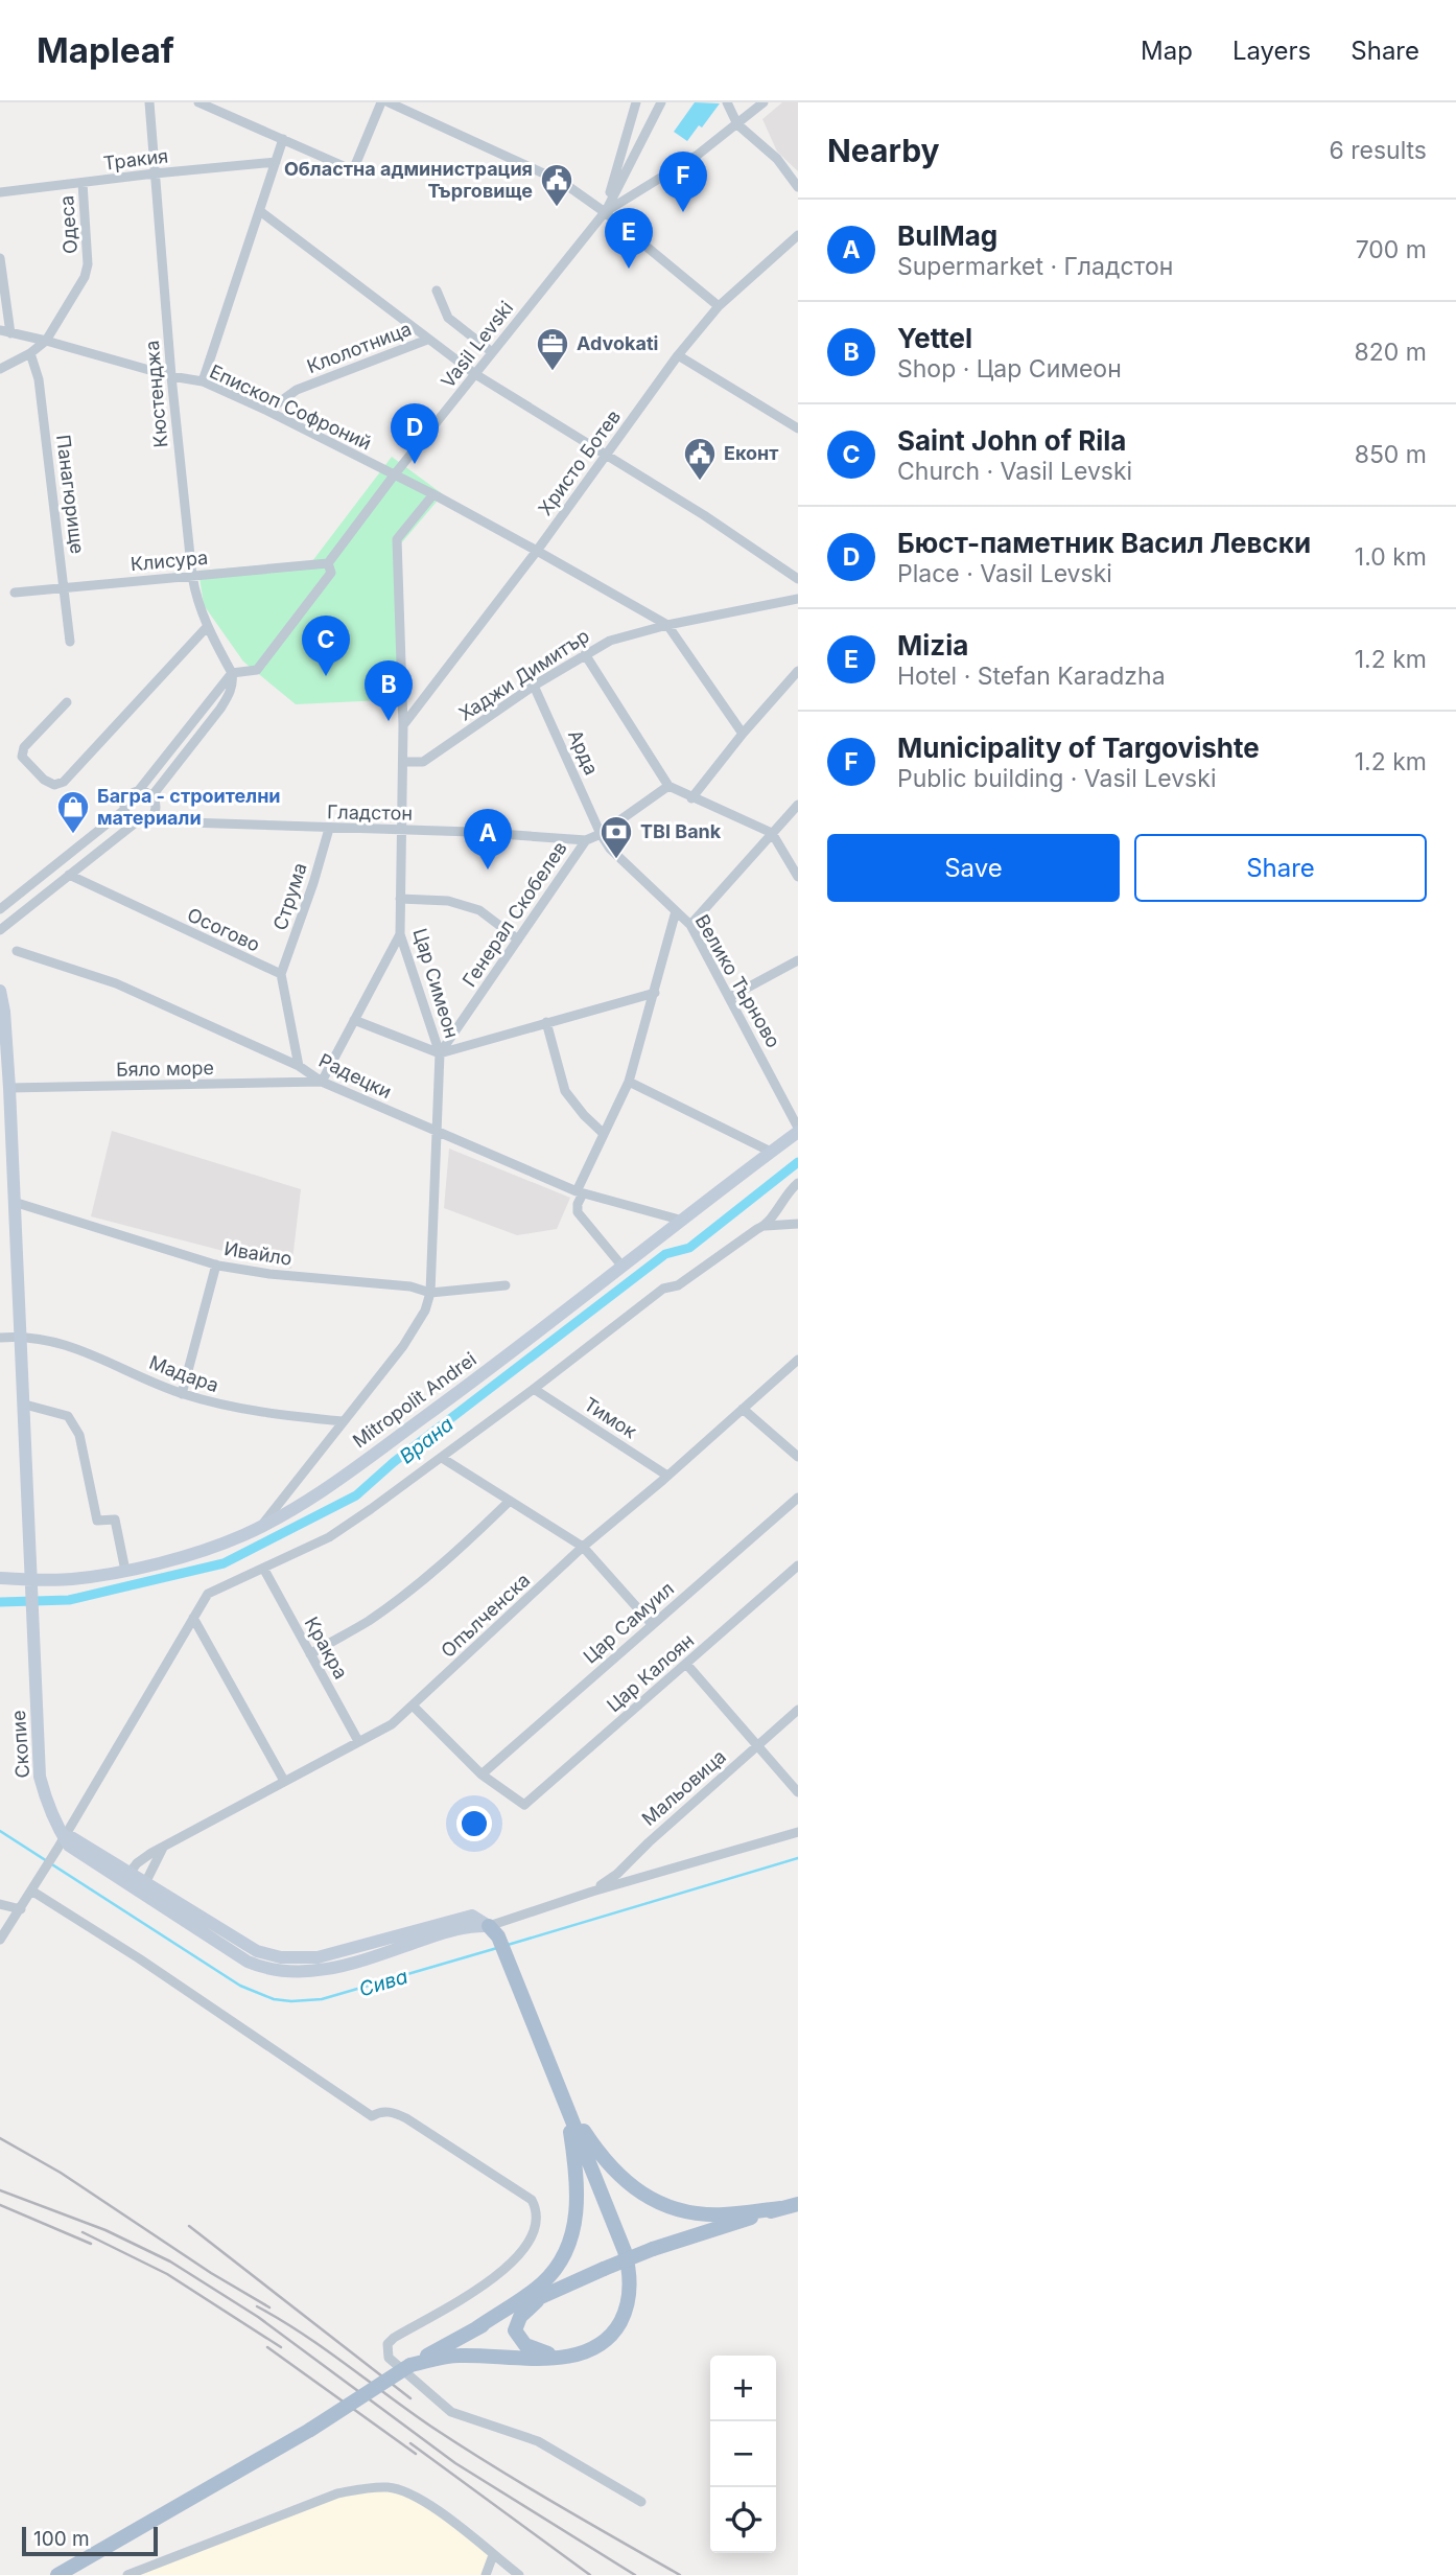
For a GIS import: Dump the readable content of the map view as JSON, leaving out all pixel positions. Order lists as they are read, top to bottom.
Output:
{
  "streets": {
    "street": [
      "Тракия",
      "Одеса",
      "Vasil Levski",
      "Клолотница",
      "Кюстенджа",
      "Епископ Софроний",
      "Христо Ботев",
      "Панагюрище",
      "Клисура",
      "Хаджи Димитър",
      "Арда",
      "Гладстон",
      "Струма",
      "Генерал Скобелев",
      "Осогово",
      "Велико Търново",
      "Цар Симеон",
      "Бяло море",
      "Радецки",
      "Ивайло",
      "Мадара",
      "Mitropolit Andrei",
      "Тимок",
      "Опълченска",
      "Цар Самуил",
      "Кракра",
      "Цар Калоян",
      "Скопие",
      "Мальовица"
    ]
  },
  "crossings": [
    ["Тракия", "Одеса"],
    ["Тракия", "Кюстенджа"],
    ["Одеса", "Епископ Софроний"],
    ["Vasil Levski", "Кюстенджа"],
    ["Vasil Levski", "Епископ Софроний"],
    ["Vasil Levski", "Клисура"],
    ["Vasil Levski", "Гладстон"],
    ["Клолотница", "Епископ Софроний"],
    ["Кюстенджа", "Епископ Софроний"],
    ["Кюстенджа", "Клисура"],
    ["Епископ Софроний", "Цар Симеон"],
    ["Христо Ботев", "Цар Симеон"],
    ["Панагюрище", "Клисура"],
    ["Хаджи Димитър", "Арда"],
    ["Хаджи Димитър", "Цар Симеон"],
    ["Арда", "Генерал Скобелев"],
    ["Арда", "Велико Търново"],
    ["Гладстон", "Струма"],
    ["Гладстон", "Генерал Скобелев"],
    ["Гладстон", "Цар Симеон"],
    ["Струма", "Осогово"],
    ["Генерал Скобелев", "Велико Търново"],
    ["Генерал Скобелев", "Цар Симеон"],
    ["Велико Търново", "Mitropolit Andrei"],
    ["Цар Симеон", "Радецки"],
    ["Цар Симеон", "Ивайло"],
    ["Цар Симеон", "Мадара"],
    ["Цар Симеон", "Mitropolit Andrei"],
    ["Бяло море", "Радецки"],
    ["Бяло море", "Скопие"],
    ["Радецки", "Mitropolit Andrei"],
    ["Ивайло", "Скопие"],
    ["Мадара", "Скопие"],
    ["Mitropolit Andrei", "Скопие"],
    ["Тимок", "Опълченска"],
    ["Опълченска", "Кракра"],
    ["Цар Самуил", "Цар Калоян"]
  ],
  "water": ["Врана", "Сива"],
  "places": {
    "public building": ["Областна администрация Търговище", "Еконт"],
    "office": ["Advokati"],
    "shop": ["Багра - строителни материали"],
    "bank": ["TBI Bank"]
  },
  "scale_bar": "100 m",
  "page": {
    "header": "Mapleaf",
    "nav": ["Map", "Layers", "Share"],
    "heading": ["Nearby", "6 results"],
    "pins": [
      "F",
      "E",
      "D",
      "C",
      "B",
      "A"
    ],
    "list": [
      {
        "mark": "A",
        "name": "BulMag",
        "note": "Supermarket · Гладстон",
        "value": "700 m"
      },
      {
        "mark": "B",
        "name": "Yettel",
        "note": "Shop · Цар Симеон",
        "value": "820 m"
      },
      {
        "mark": "C",
        "name": "Saint John of Rila",
        "note": "Church · Vasil Levski",
        "value": "850 m"
      },
      {
        "mark": "D",
        "name": "Бюст-паметник Васил Левски",
        "note": "Place · Vasil Levski",
        "value": "1.0 km"
      },
      {
        "mark": "E",
        "name": "Mizia",
        "note": "Hotel · Stefan Karadzha",
        "value": "1.2 km"
      },
      {
        "mark": "F",
        "name": "Municipality of Targovishte",
        "note": "Public building · Vasil Levski",
        "value": "1.2 km"
      }
    ],
    "buttons": ["Save", "Share"],
    "map_buttons": ["+", "−"],
    "scale": "100 m"
  }
}
